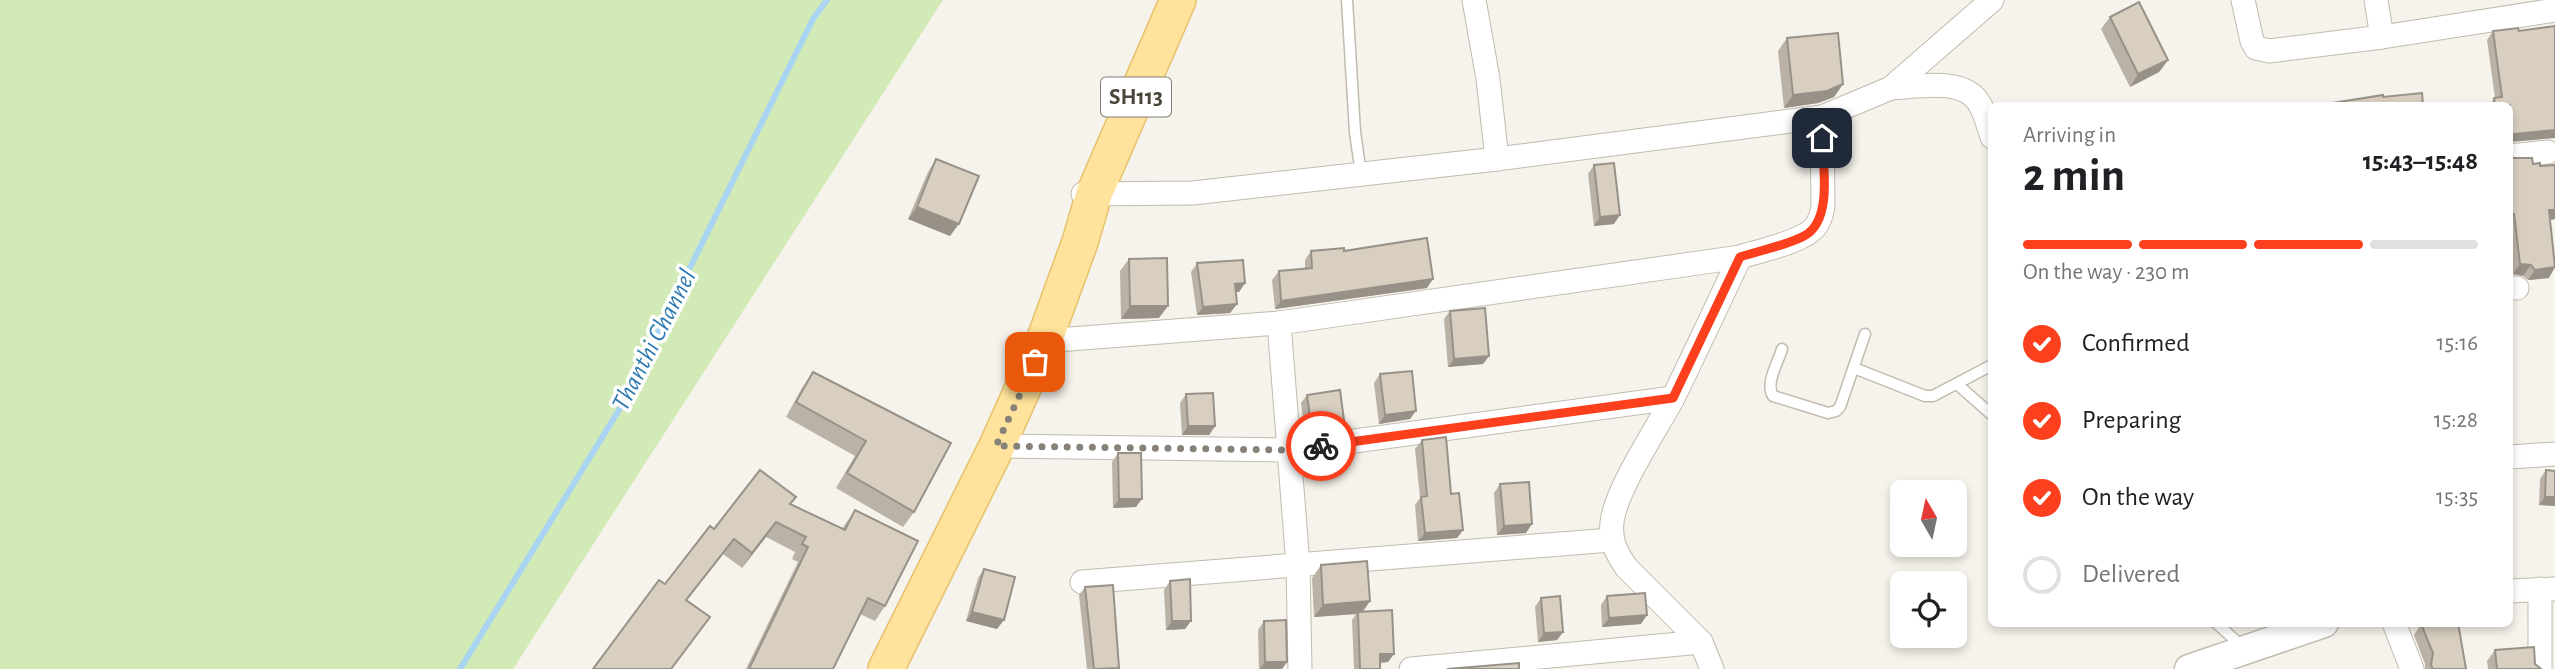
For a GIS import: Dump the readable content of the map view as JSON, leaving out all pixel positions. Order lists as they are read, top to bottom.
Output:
{
  "streets": {
    "main road": ["SH113"]
  },
  "water": ["Thanthi Channel"],
  "north": "top",
  "page": {
    "heading": ["2 min", "Arriving in", "15:43–15:48"],
    "bar": "On the way · 230 m",
    "list": [
      ["Confirmed", "15:16"],
      ["Preparing", "15:28"],
      ["On the way", "15:35"],
      "Delivered"
    ]
  }
}
